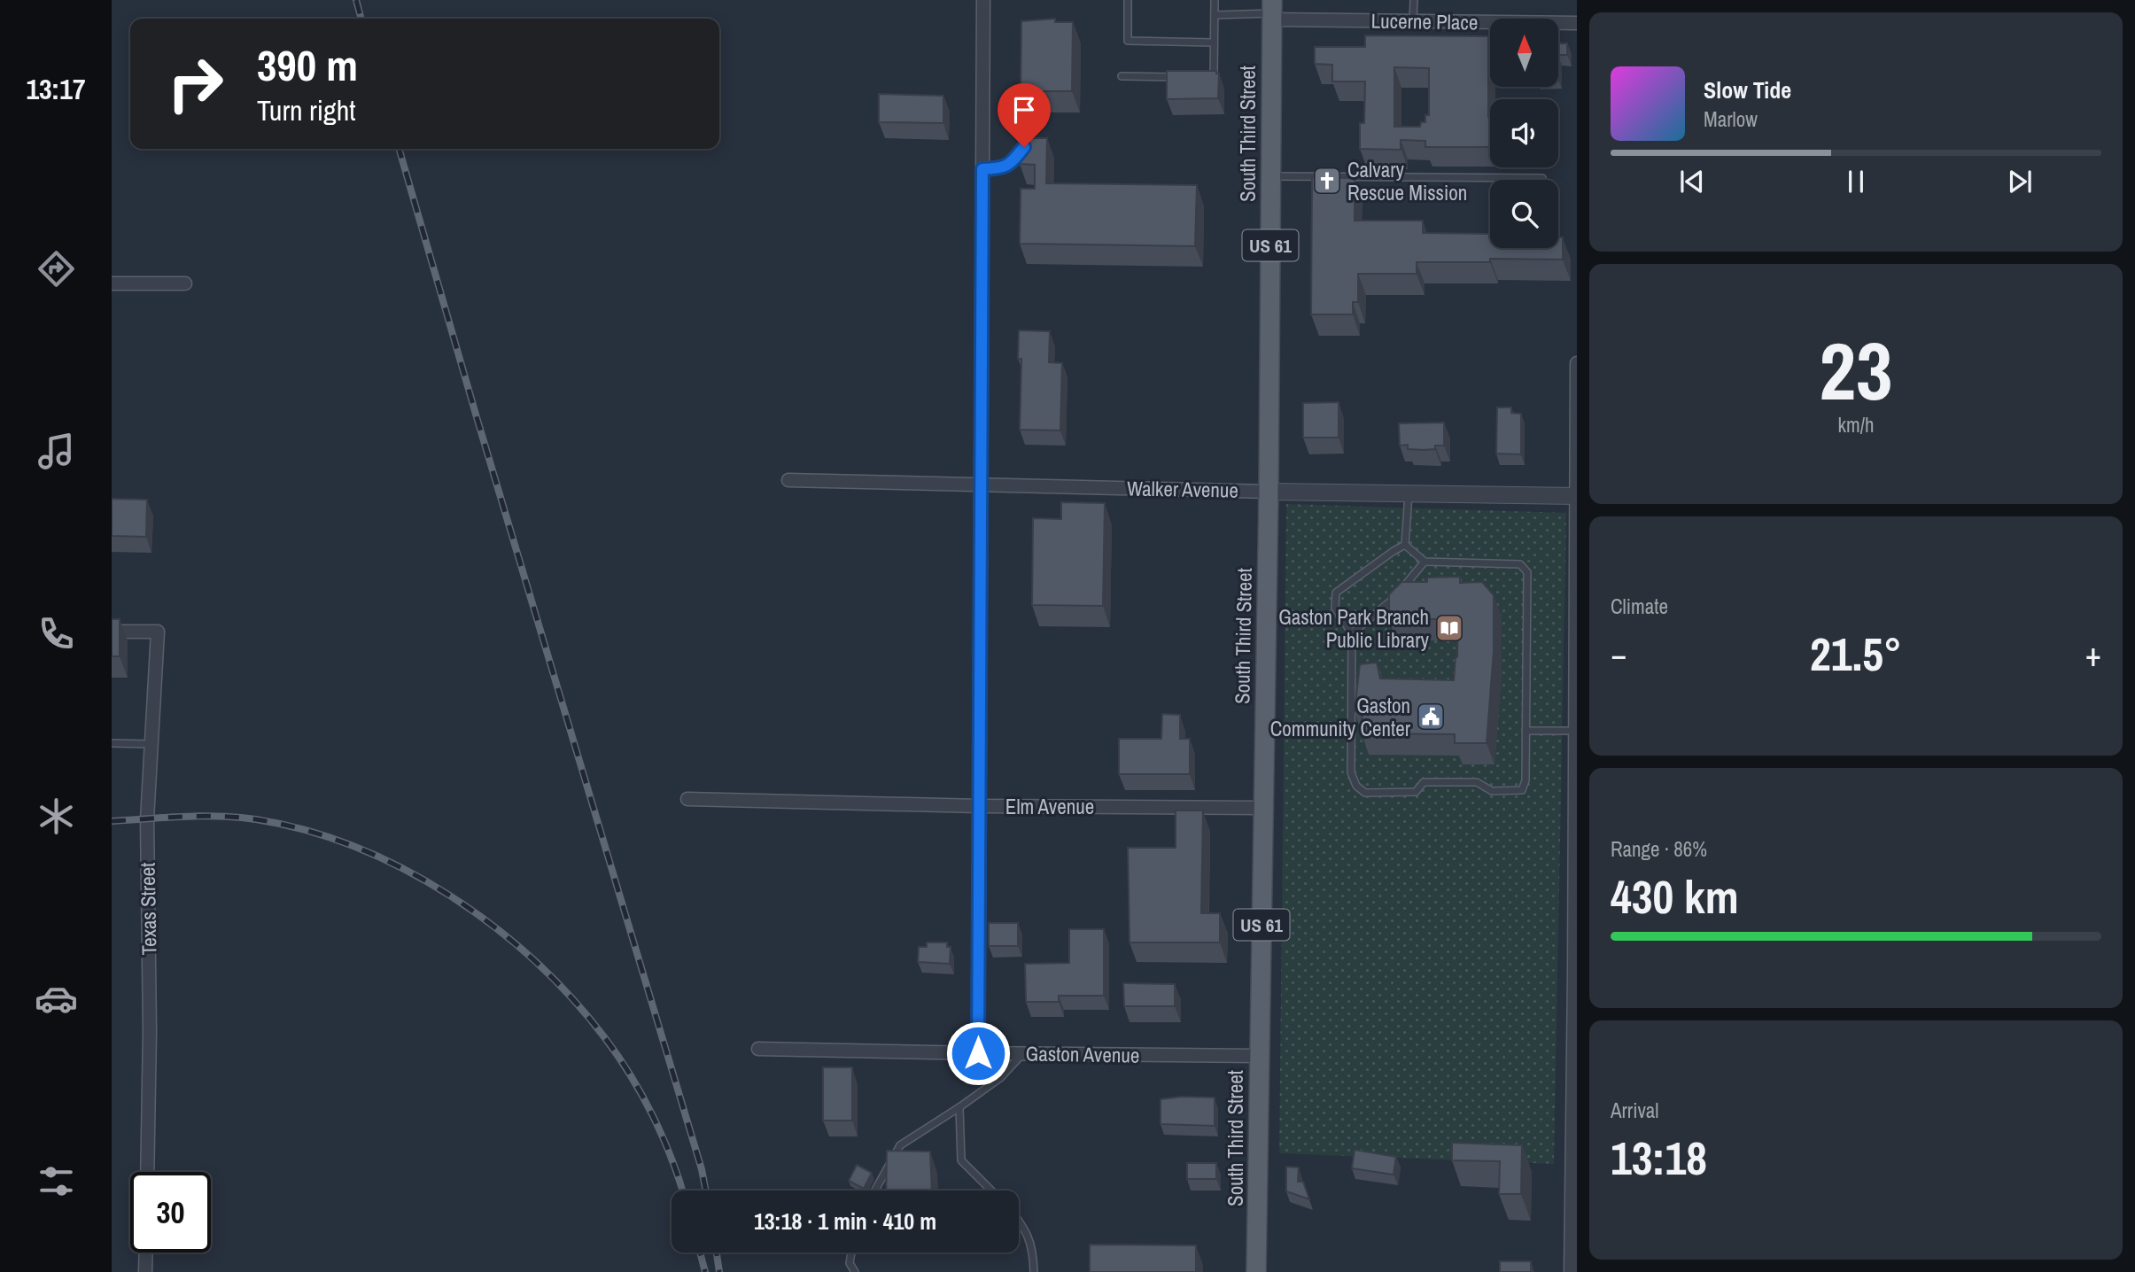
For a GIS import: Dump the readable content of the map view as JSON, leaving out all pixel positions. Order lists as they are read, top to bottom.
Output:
{
  "streets": {
    "main road": ["South Third Street", "US 61"],
    "street": [
      "Lucerne Place",
      "Walker Avenue",
      "Elm Avenue",
      "Texas Street",
      "Gaston Avenue"
    ]
  },
  "crossings": [
    ["Lucerne Place", "South Third Street"],
    ["South Third Street", "Walker Avenue"],
    ["South Third Street", "Elm Avenue"],
    ["South Third Street", "Gaston Avenue"]
  ],
  "places": {
    "church": ["Calvary Rescue Mission"],
    "library": ["Gaston Park Branch Public Library"],
    "public building": ["Gaston Community Center"]
  },
  "north": "top",
  "page": {
    "tabs": "13:17",
    "turn": ["390 m", "Turn right"],
    "song": ["Slow Tide", "Marlow"],
    "tile": [
      ["23", "km/h"],
      "Climate",
      ["Range · 86%", "430 km"],
      ["Arrival", "13:18"]
    ],
    "heat": ["−", "21.5°", "+"],
    "limit": "30",
    "trip": "13:18 · 1 min · 410 m"
  }
}
